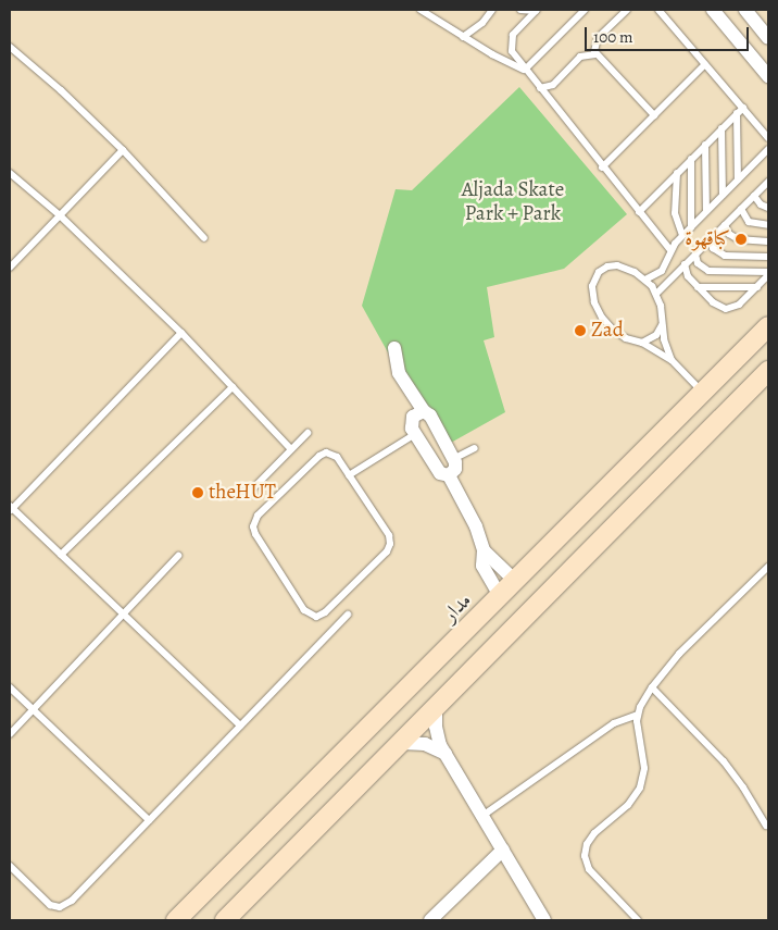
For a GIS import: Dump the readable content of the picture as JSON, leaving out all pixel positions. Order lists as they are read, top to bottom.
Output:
{
  "streets": {
    "street": ["مدار"]
  },
  "parks": ["Aljada Skate Park + Park"],
  "places": ["كباقهوة", "Zad", "theHUT"],
  "scale_bar": "100 m"
}
